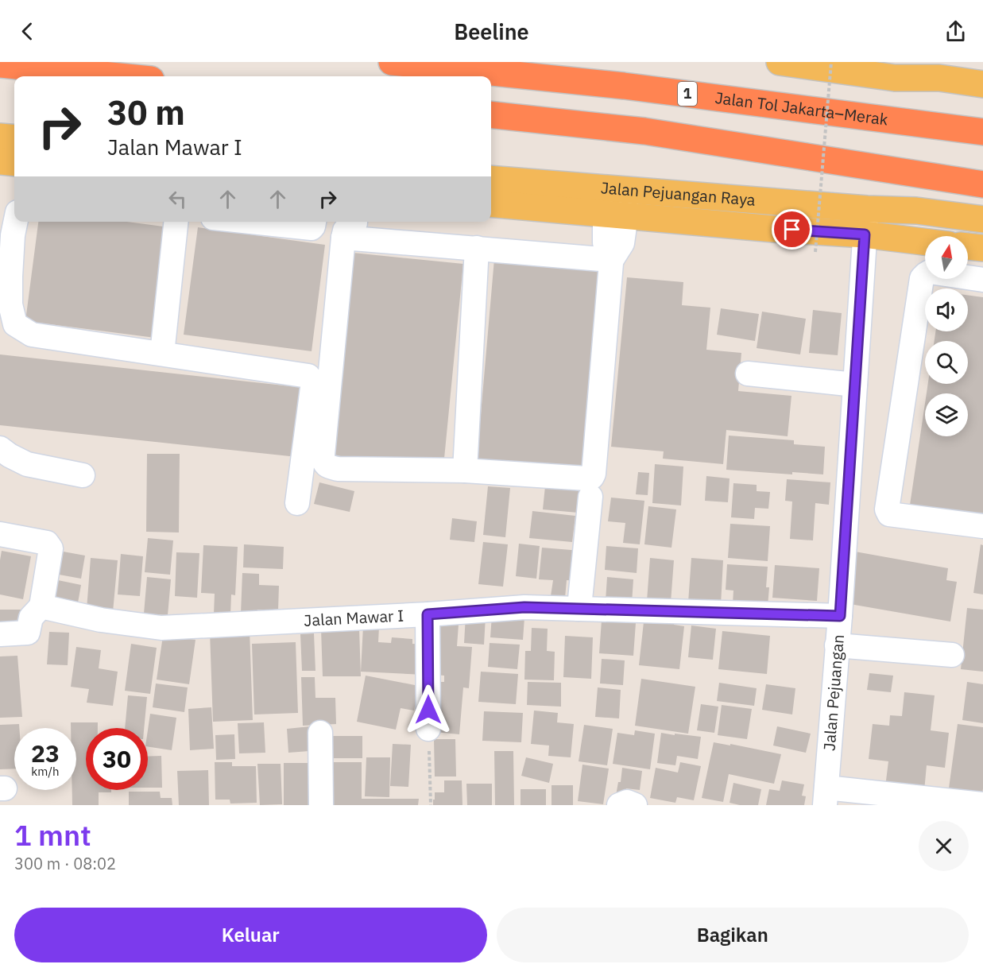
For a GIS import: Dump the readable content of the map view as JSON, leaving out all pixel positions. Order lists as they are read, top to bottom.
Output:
{
  "streets": {
    "highway": ["1", "Jalan Tol Jakarta–Merak"],
    "main road": ["Jalan Pejuangan Raya"],
    "street": ["Jalan Mawar I", "Jalan Pejuangan"]
  },
  "crossings": [
    ["Jalan Pejuangan Raya", "Jalan Pejuangan"],
    ["Jalan Mawar I", "Jalan Pejuangan"]
  ],
  "north": "top",
  "page": {
    "header": "Beeline",
    "turn": ["30 m", "Jalan Mawar I"],
    "speed": "23 km/h",
    "limit": "30",
    "heading": ["1 mnt", "300 m · 08:02"],
    "buttons": ["Keluar", "Bagikan"]
  }
}
